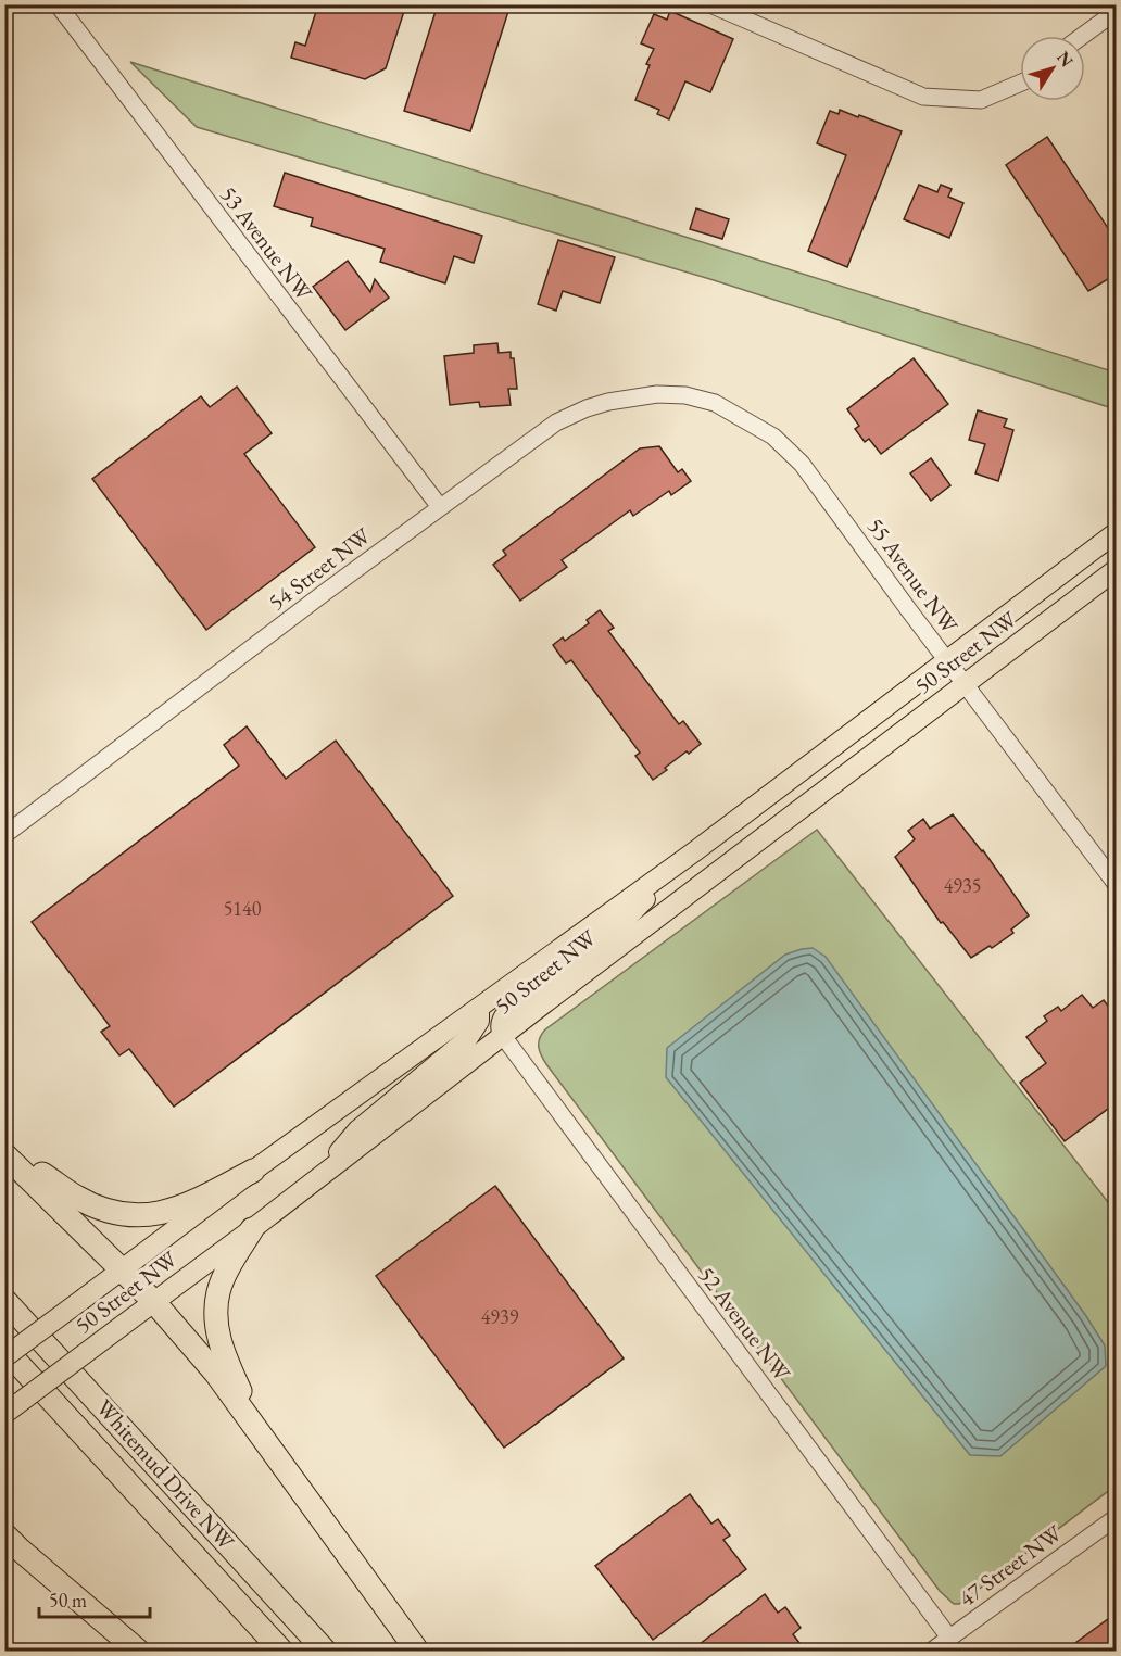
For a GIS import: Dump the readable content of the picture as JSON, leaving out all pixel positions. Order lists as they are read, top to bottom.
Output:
{
  "streets": {
    "highway": ["Whitemud Drive NW"],
    "main road": ["50 Street NW"],
    "street": [
      "53 Avenue NW",
      "54 Street NW",
      "55 Avenue NW",
      "52 Avenue NW",
      "47 Street NW"
    ]
  },
  "crossings": [
    ["53 Avenue NW", "54 Street NW"],
    ["54 Street NW", "55 Avenue NW"],
    ["55 Avenue NW", "50 Street NW"],
    ["50 Street NW", "52 Avenue NW"],
    ["52 Avenue NW", "47 Street NW"]
  ],
  "house_numbers": ["4935", "5140", "4939"],
  "scale_bar": "50 m",
  "north": "top right"
}
